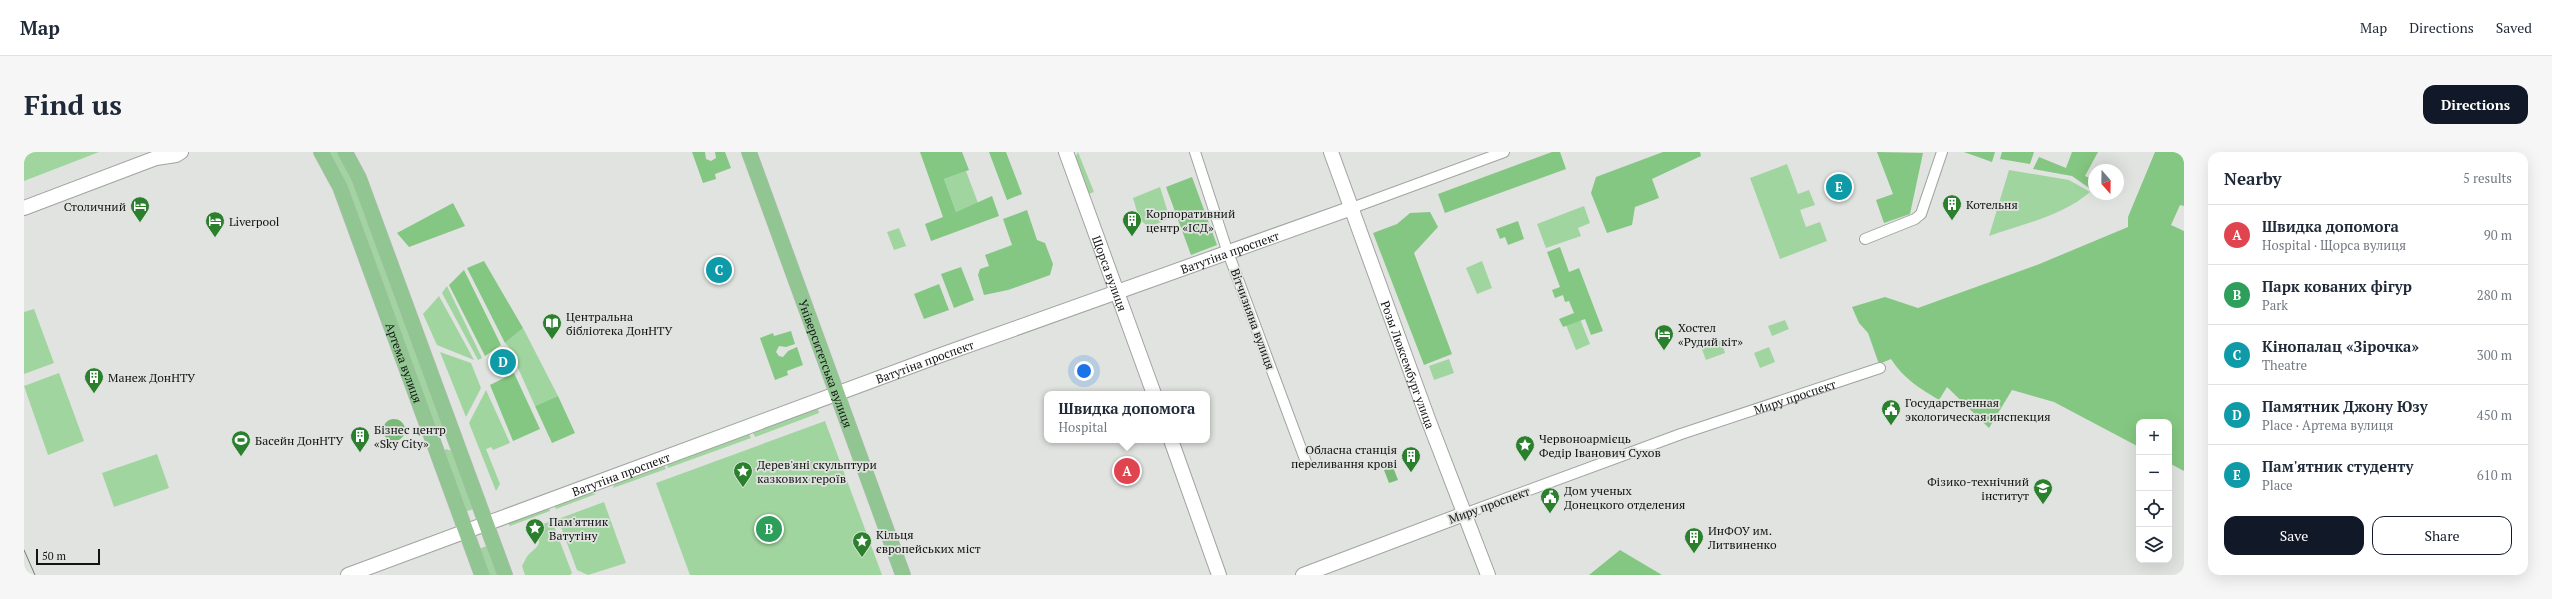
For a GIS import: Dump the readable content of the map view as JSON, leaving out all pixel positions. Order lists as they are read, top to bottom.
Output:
{
  "streets": {
    "main road": ["Артема вулиця", "Університетська вулиця"],
    "street": [
      "Ватутіна проспект",
      "Щорса вулиця",
      "Вітчизняна вулиця",
      "Розы Люксембург улица",
      "Миру проспект"
    ]
  },
  "crossings": [
    ["Ватутіна проспект", "Щорса вулиця"],
    ["Ватутіна проспект", "Вітчизняна вулиця"],
    ["Ватутіна проспект", "Артема вулиця"],
    ["Ватутіна проспект", "Університетська вулиця"],
    ["Ватутіна проспект", "Розы Люксембург улица"],
    ["Розы Люксембург улица", "Миру проспект"]
  ],
  "places": {
    "building": [
      "Котельня",
      "Корпоративний центр «ІСД»",
      "Манеж ДонНТУ",
      "Бізнес центр «Sky City»",
      "Обласна станція переливання крові",
      "ИнФОУ им. Литвиненко"
    ],
    "hotel": ["Столичний", "Liverpool", "Хостел «Рудий кіт»"],
    "library": ["Центральна бібліотека ДонНТУ"],
    "public building": ["Государственная экологическая инспекция", "Дом ученых Донецкого отделения"],
    "sports": ["Басейн ДонНТУ"],
    "place": [
      "Червоноармієць Федір Іванович Сухов",
      "Дерев'яні скульптури казкових героїв",
      "Пам'ятник Ватутіну",
      "Кільця європейських міст"
    ],
    "school or university": ["Фізико-технічний інститут"]
  },
  "scale_bar": "50 m",
  "north": "bottom",
  "page": {
    "header": "Map",
    "nav": ["Map", "Directions", "Saved"],
    "buttons": [
      "Directions",
      ["Save", "Share"]
    ],
    "title": "Find us",
    "heading": ["Nearby", "5 results"],
    "pins": [
      "E",
      "C",
      "D",
      "A",
      "B"
    ],
    "list": [
      {
        "mark": "A",
        "name": "Швидка допомога",
        "note": "Hospital · Щорса вулиця",
        "value": "90 m"
      },
      {
        "mark": "B",
        "name": "Парк кованих фігур",
        "note": "Park",
        "value": "280 m"
      },
      {
        "mark": "C",
        "name": "Кінопалац «Зірочка»",
        "note": "Theatre",
        "value": "300 m"
      },
      {
        "mark": "D",
        "name": "Памятник Джону Юзу",
        "note": "Place · Артема вулиця",
        "value": "450 m"
      },
      {
        "mark": "E",
        "name": "Пам'ятник студенту",
        "note": "Place",
        "value": "610 m"
      }
    ],
    "popup": ["Швидка допомога", "Hospital"],
    "map_buttons": ["+", "−"],
    "scale": "50 m"
  }
}
